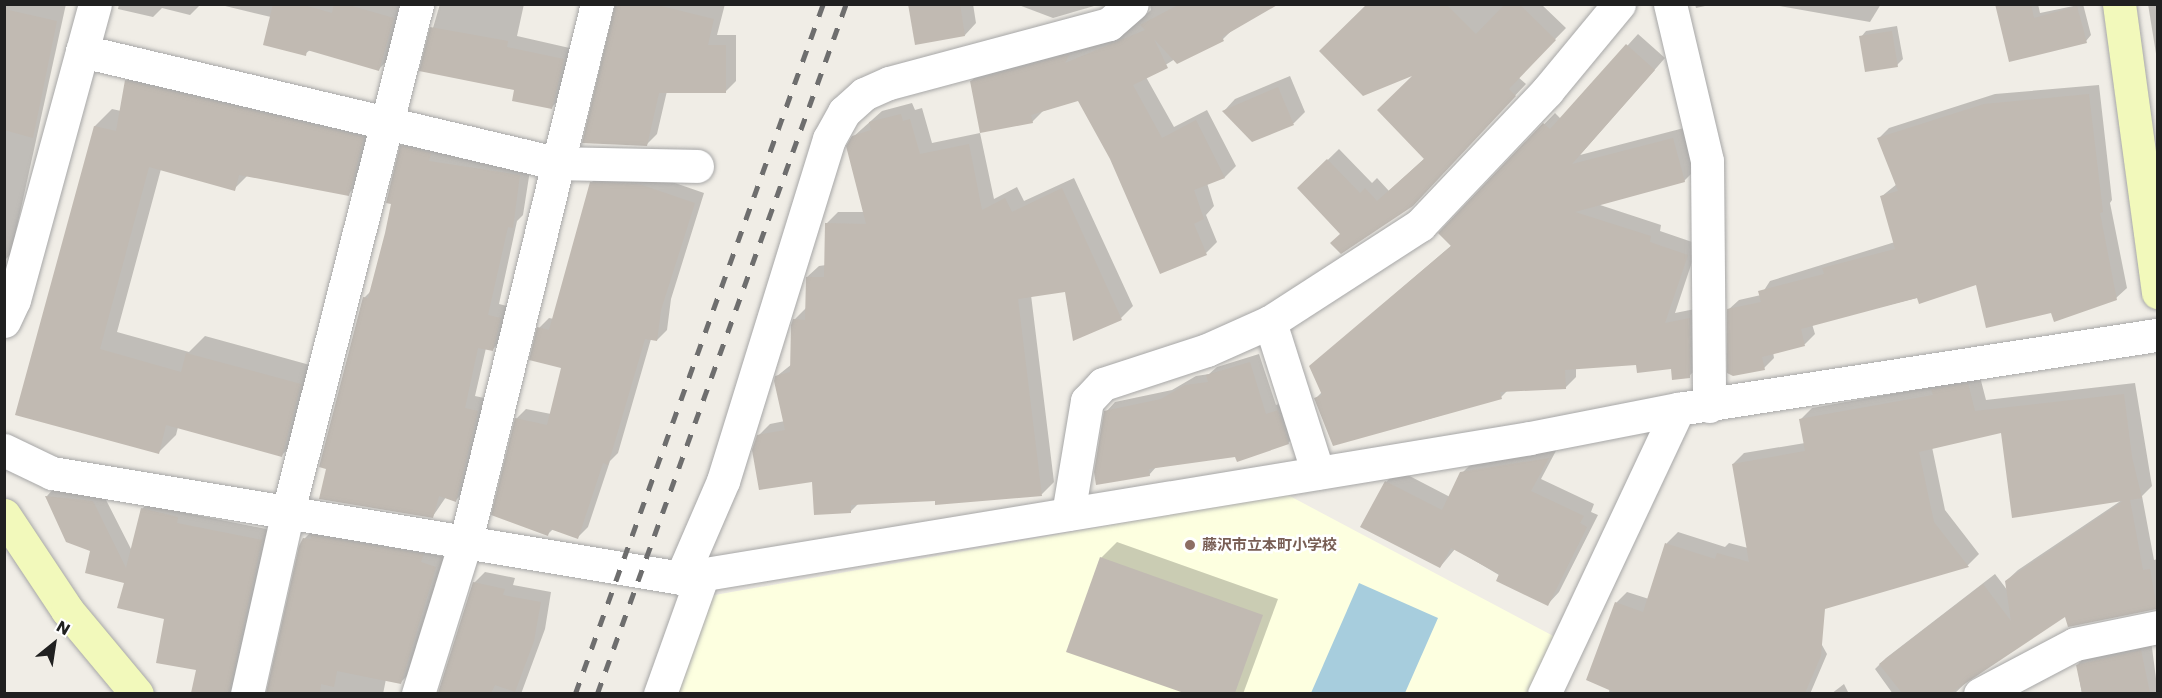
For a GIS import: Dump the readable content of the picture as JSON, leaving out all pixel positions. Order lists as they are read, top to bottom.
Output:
{
  "places": ["藤沢市立本町小学校"],
  "north": "top right"
}
